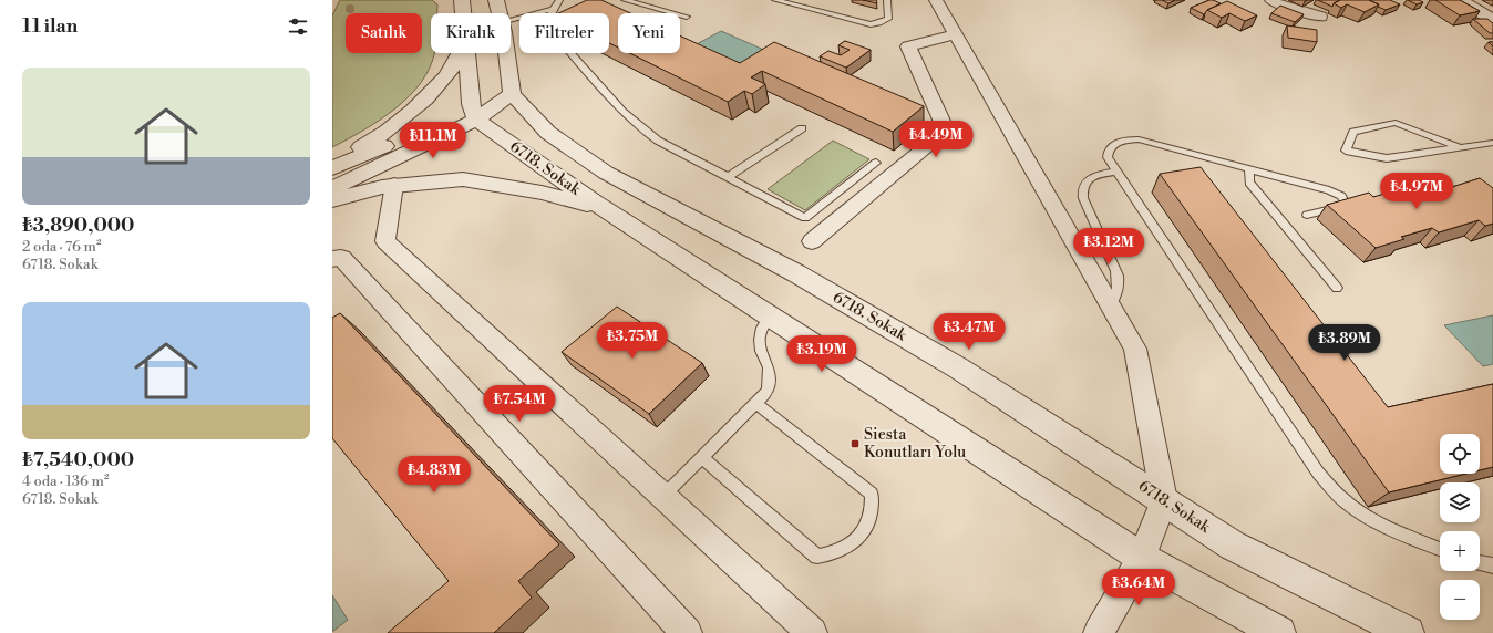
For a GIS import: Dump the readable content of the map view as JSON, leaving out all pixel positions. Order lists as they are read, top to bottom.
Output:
{
  "streets": {
    "street": ["6718. Sokak"]
  },
  "places": {
    "transit": ["Siesta Konutları Yolu"]
  },
  "page": {
    "heading": "11 ilan",
    "chip": [
      "Satılık",
      "Kiralık",
      "Filtreler",
      "Yeni"
    ],
    "list": [
      {
        "name": "₺3,890,000",
        "note": "2 oda · 76 m² · 6718. Sokak"
      },
      {
        "name": "₺7,540,000",
        "note": "4 oda · 136 m² · 6718. Sokak"
      }
    ],
    "price": [
      "₺4.49M",
      "₺11.1M",
      "₺4.97M",
      "₺3.12M",
      "₺3.47M",
      "₺3.75M",
      "₺3.89M",
      "₺3.19M",
      "₺7.54M",
      "₺4.83M",
      "₺3.64M"
    ],
    "map_buttons": ["+", "−"]
  }
}
